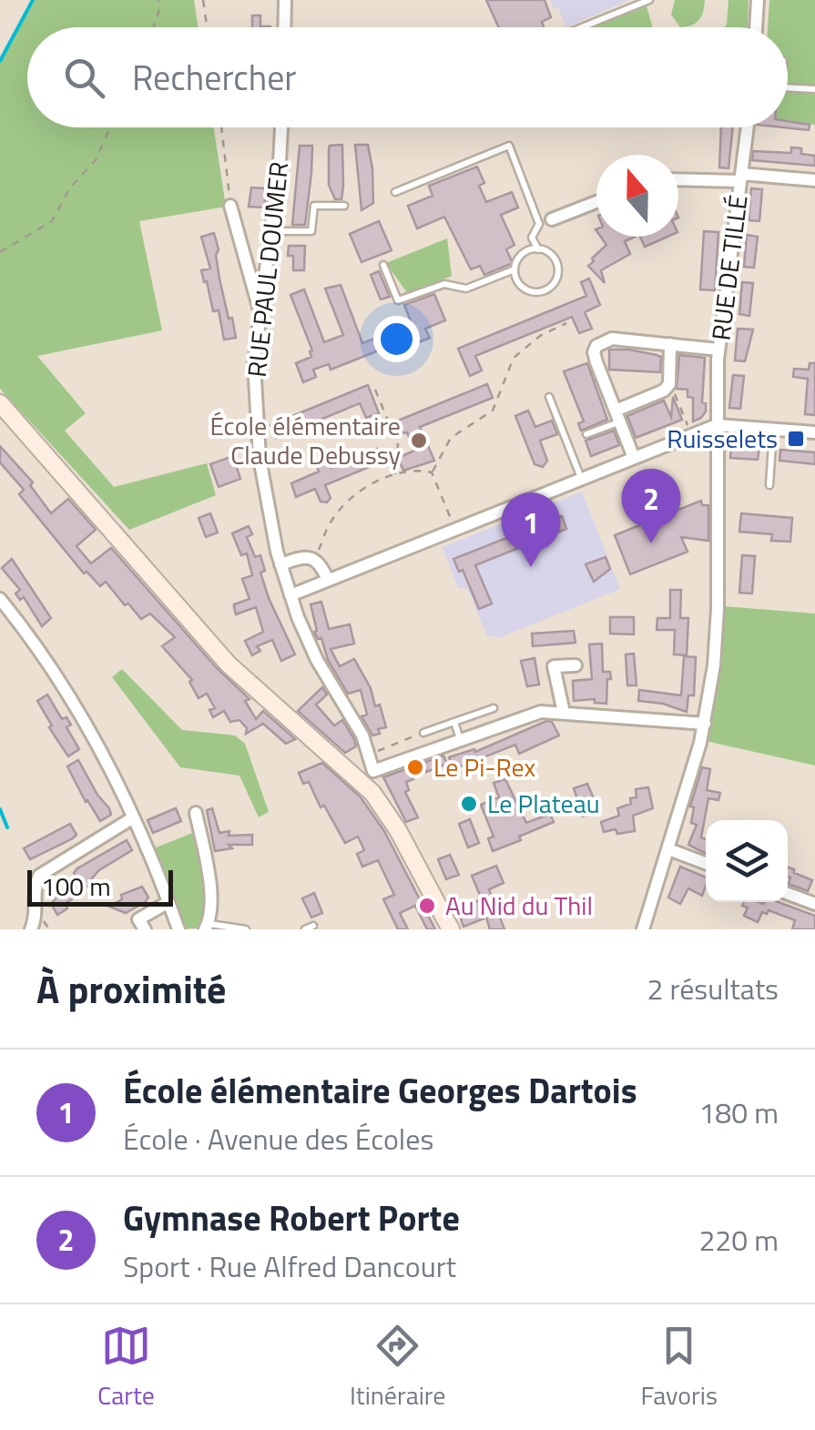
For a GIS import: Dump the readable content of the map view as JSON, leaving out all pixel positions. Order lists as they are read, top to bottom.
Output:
{
  "streets": {
    "street": ["RUE DE TILLÉ", "RUE PAUL DOUMER"]
  },
  "places": {
    "transit": ["Ruisselets"],
    "other": [
      "École élémentaire Claude Debussy",
      "Le Pi-Rex",
      "Le Plateau",
      "Au Nid du Thil"
    ]
  },
  "scale_bar": "100 m",
  "north": "top",
  "page": {
    "search": "Rechercher",
    "pins": ["2", "1"],
    "scale": "100 m",
    "heading": ["À proximité", "2 résultats"],
    "list": [
      {
        "mark": "1",
        "name": "École élémentaire Georges Dartois",
        "note": "École · Avenue des Écoles",
        "value": "180 m"
      },
      {
        "mark": "2",
        "name": "Gymnase Robert Porte",
        "note": "Sport · Rue Alfred Dancourt",
        "value": "220 m"
      }
    ],
    "nav": ["Carte", "Itinéraire", "Favoris"]
  }
}
